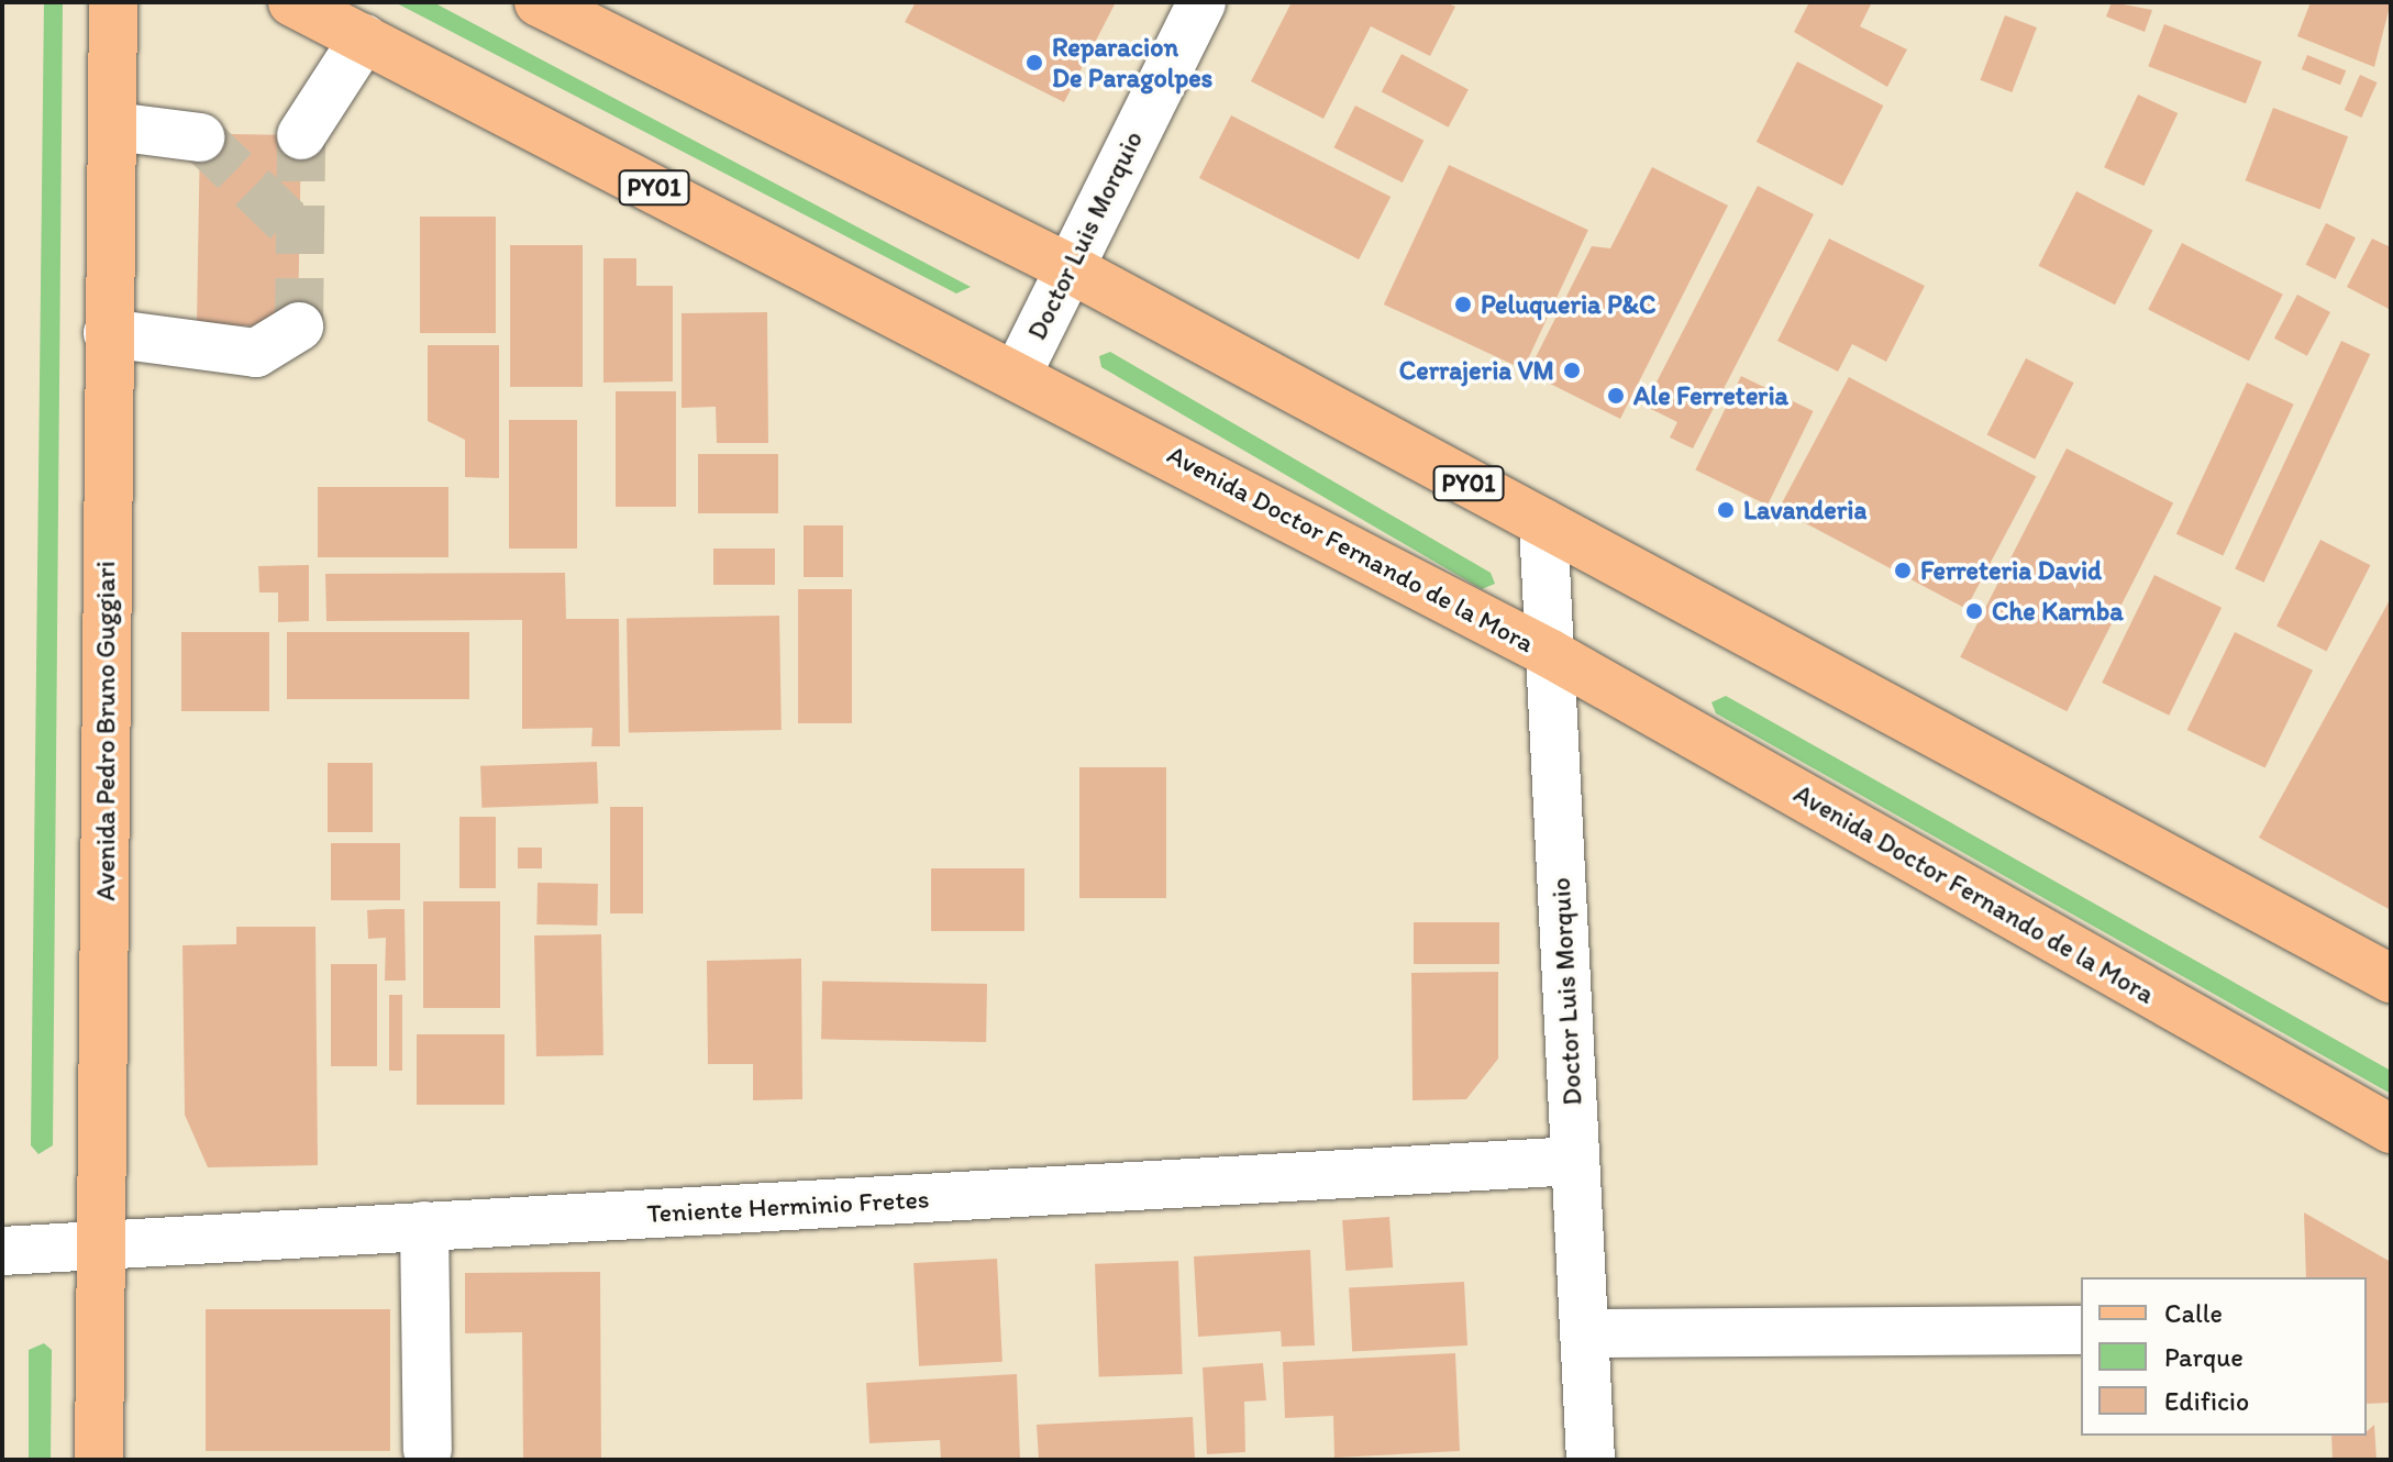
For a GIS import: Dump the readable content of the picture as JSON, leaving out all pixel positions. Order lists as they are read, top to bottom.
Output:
{
  "streets": {
    "main road": ["PY01", "Avenida Doctor Fernando de la Mora", "Avenida Pedro Bruno Guggiari"],
    "street": ["Doctor Luis Morquio", "Teniente Herminio Fretes"]
  },
  "crossings": [
    ["PY01", "Doctor Luis Morquio"],
    ["Doctor Luis Morquio", "Avenida Doctor Fernando de la Mora"],
    ["Doctor Luis Morquio", "Teniente Herminio Fretes"],
    ["Avenida Pedro Bruno Guggiari", "Teniente Herminio Fretes"]
  ],
  "places": [
    "Reparacion De Paragolpes",
    "Peluqueria P&C",
    "Cerrajeria VM",
    "Ale Ferreteria",
    "Lavanderia",
    "Ferreteria David",
    "Che Karnba"
  ],
  "legend": ["Calle", "Parque", "Edificio"]
}
